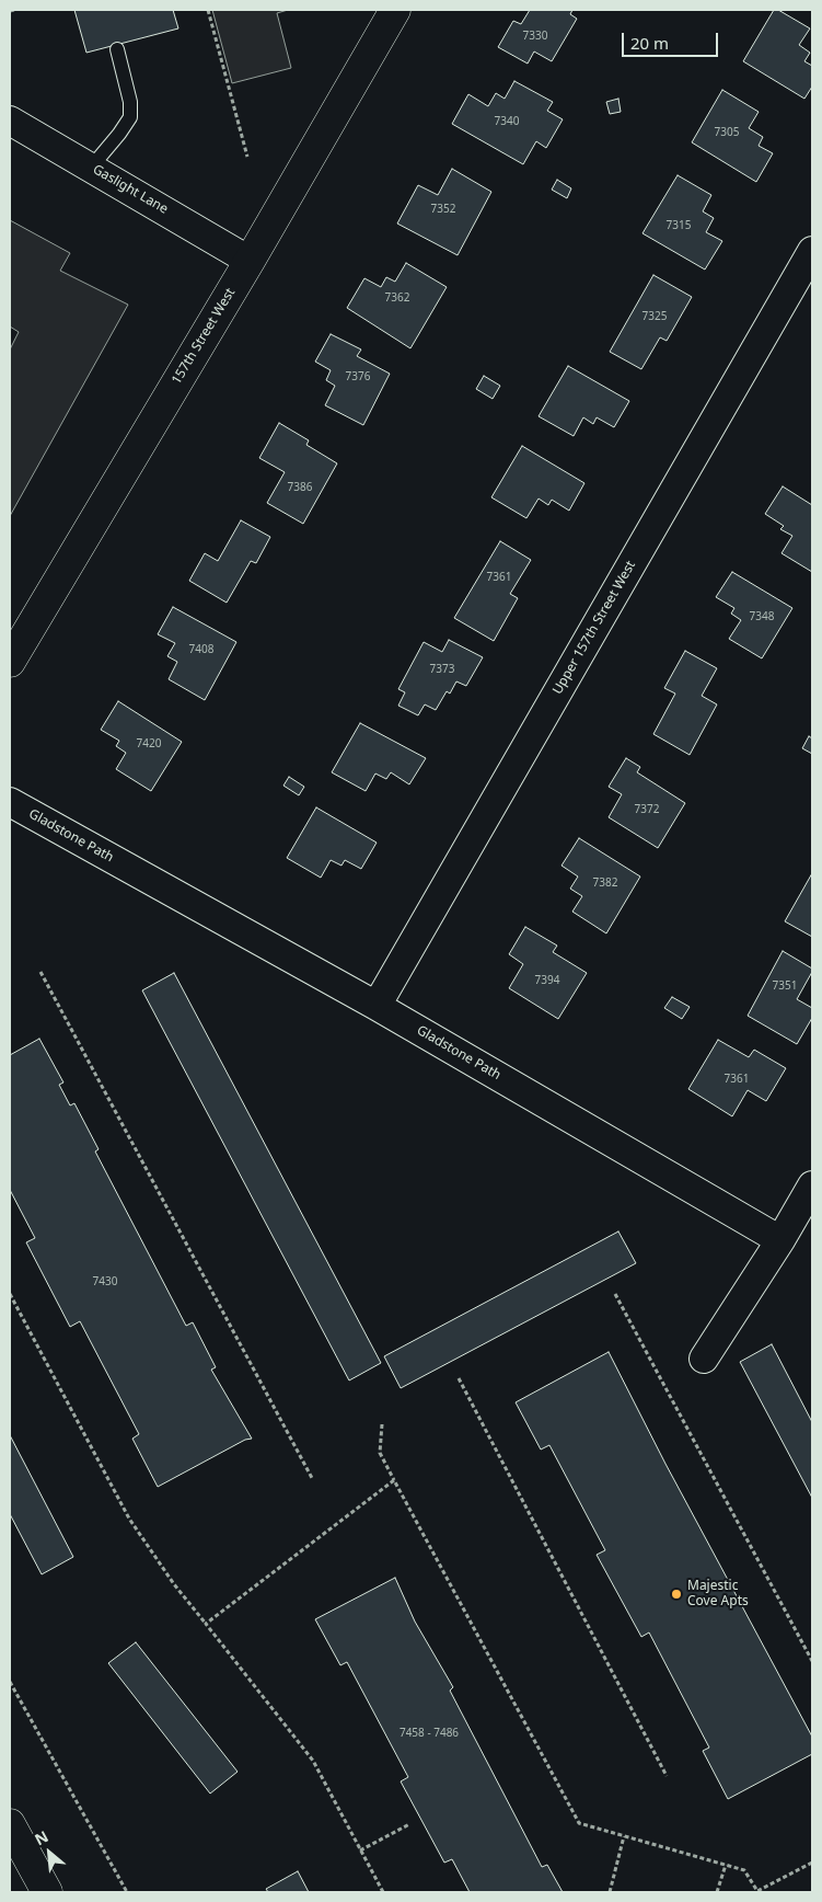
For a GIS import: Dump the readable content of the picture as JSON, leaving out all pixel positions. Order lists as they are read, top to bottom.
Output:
{
  "streets": {
    "street": [
      "Gaslight Lane",
      "157th Street West",
      "Upper 157th Street West",
      "Gladstone Path"
    ]
  },
  "crossings": [
    ["Gaslight Lane", "157th Street West"],
    ["Upper 157th Street West", "Gladstone Path"]
  ],
  "places": ["Majestic Cove Apts"],
  "house_numbers": [
    "7330",
    "7340",
    "7305",
    "7352",
    "7315",
    "7362",
    "7325",
    "7376",
    "7386",
    "7361",
    "7348",
    "7408",
    "7373",
    "7420",
    "7372",
    "7382",
    "7394",
    "7351",
    "7361",
    "7430",
    "7458 - 7486"
  ],
  "scale_bar": "20 m",
  "north": "top left"
}
